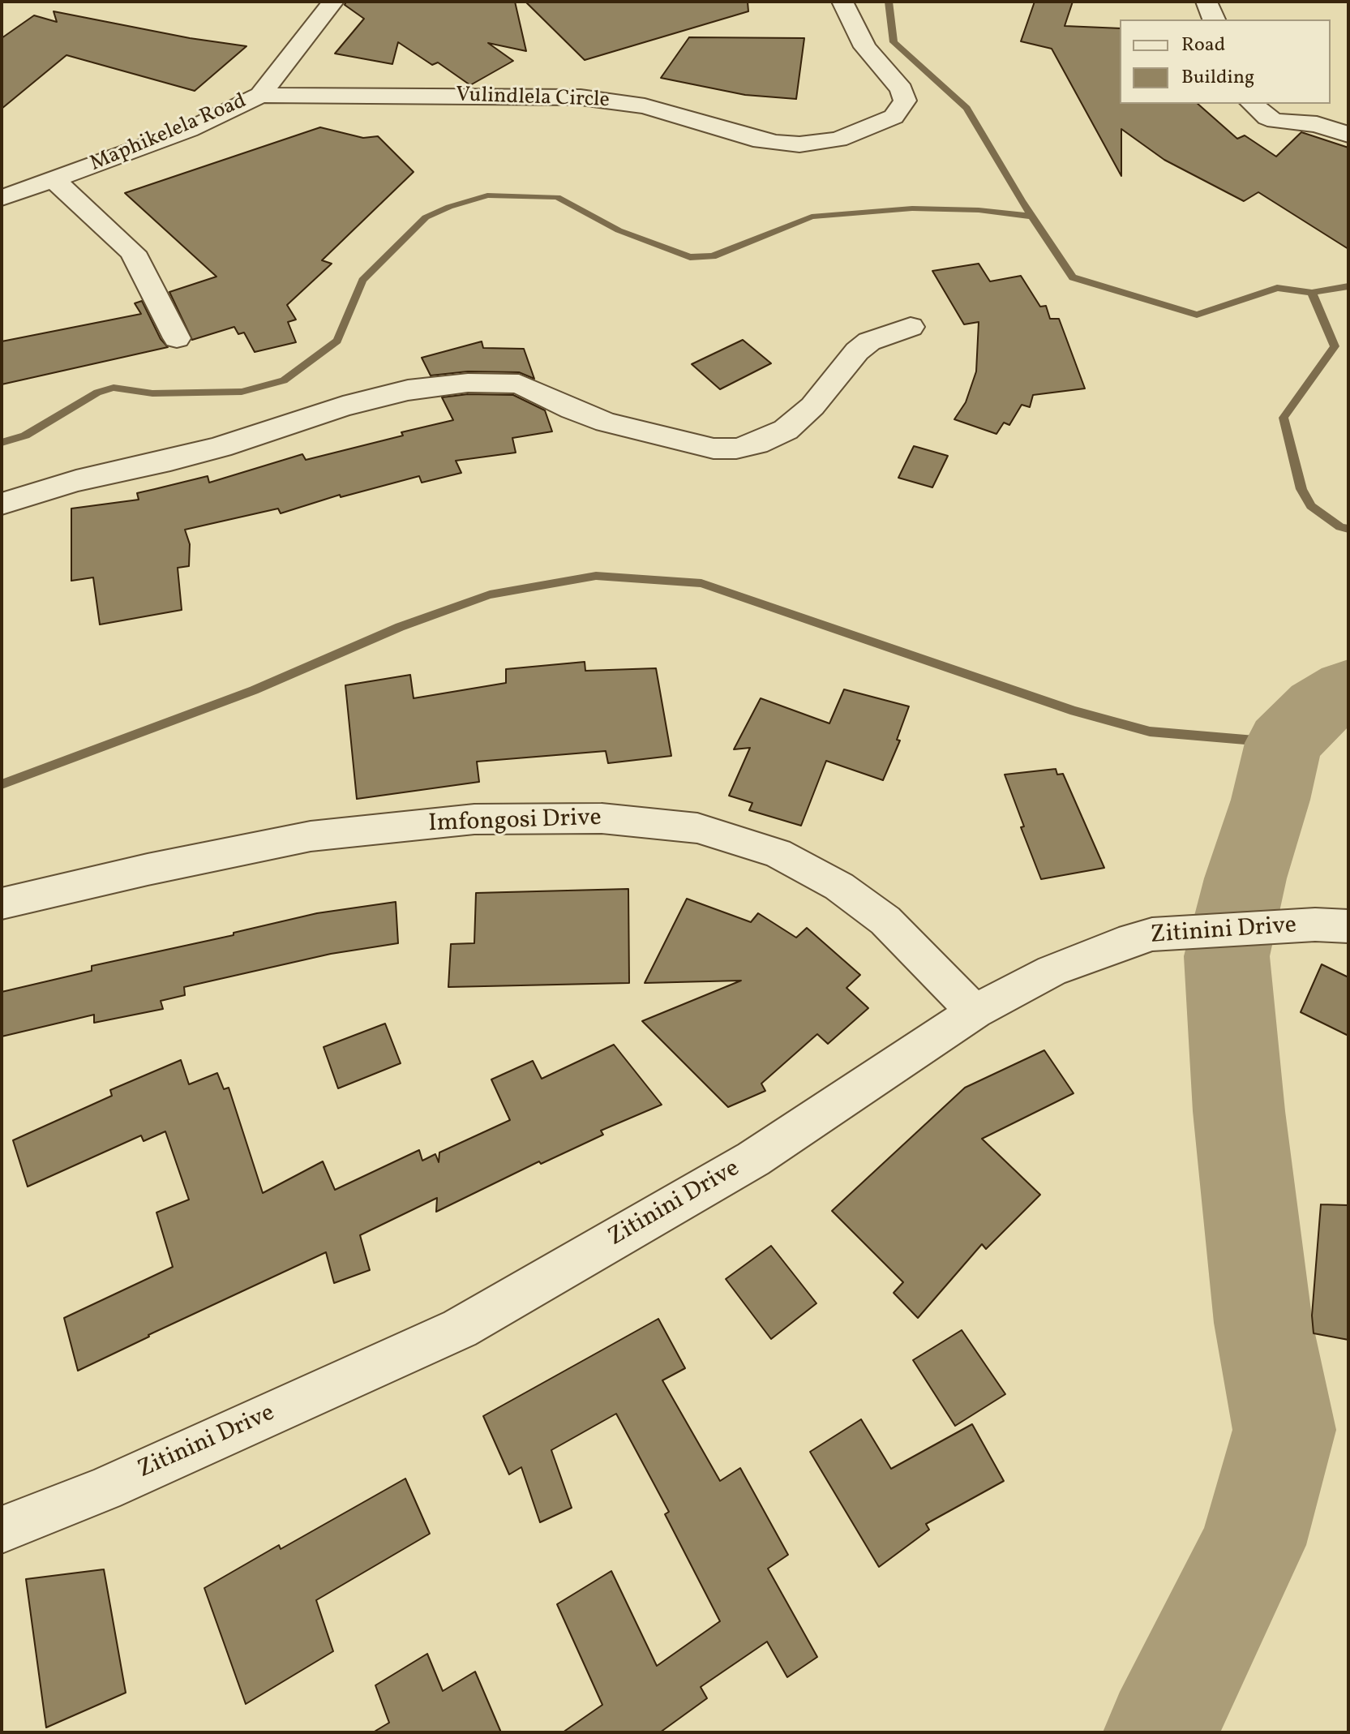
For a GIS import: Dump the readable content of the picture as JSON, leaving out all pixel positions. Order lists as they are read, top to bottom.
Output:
{
  "streets": {
    "street": [
      "Vulindlela Circle",
      "Maphikelela Road",
      "Imfongosi Drive",
      "Zitinini Drive"
    ]
  },
  "crossings": [
    ["Vulindlela Circle", "Maphikelela Road"],
    ["Imfongosi Drive", "Zitinini Drive"]
  ],
  "legend": ["Road", "Building"]
}
